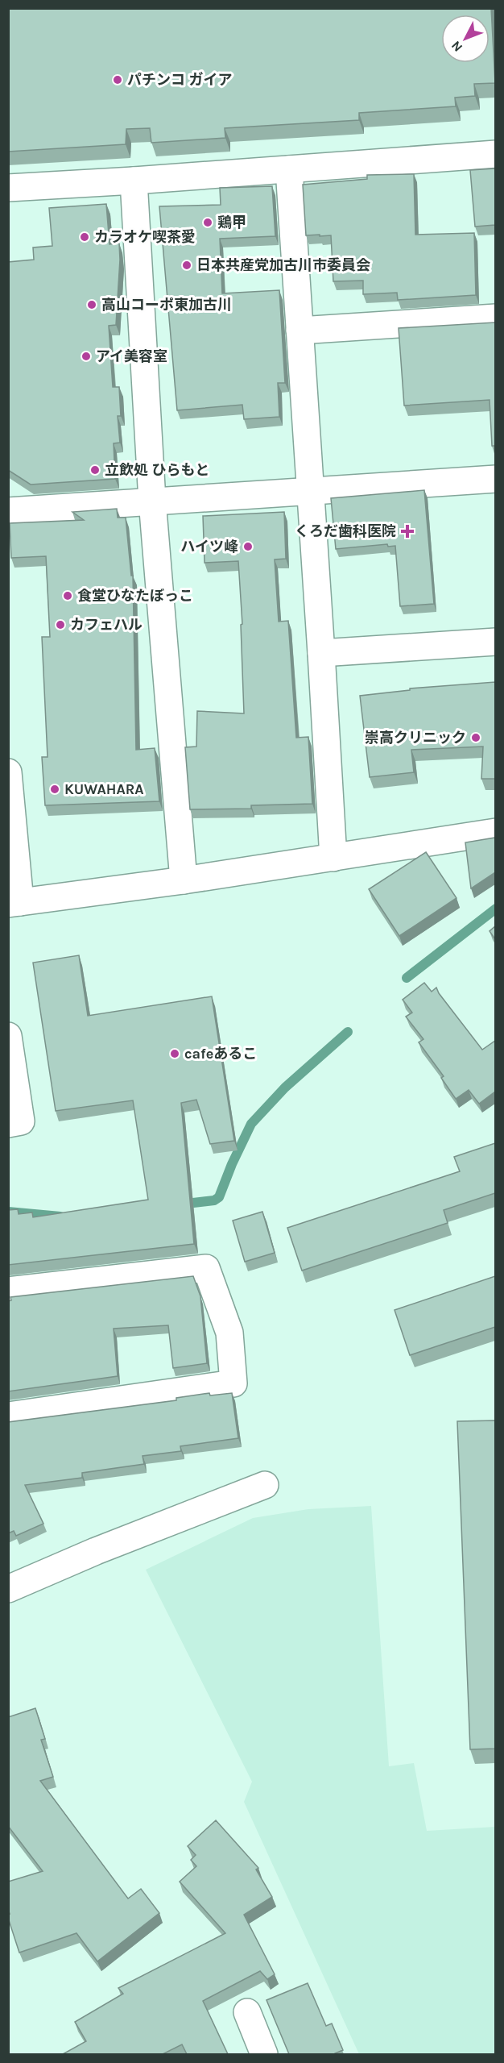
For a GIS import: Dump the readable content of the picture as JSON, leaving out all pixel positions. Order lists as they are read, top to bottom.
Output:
{
  "places": {
    "other": [
      "パチンコ ガイア",
      "鶏甲",
      "カラオケ喫茶愛",
      "日本共産党加古川市委員会",
      "高山コーポ東加古川",
      "アイ美容室",
      "立飲処 ひらもと",
      "ハイツ峰",
      "食堂ひなたぼっこ",
      "カフェハル",
      "崇高クリニック",
      "KUWAHARA",
      "cafeあるこ"
    ],
    "health": ["くろだ歯科医院"]
  },
  "north": "bottom left"
}
